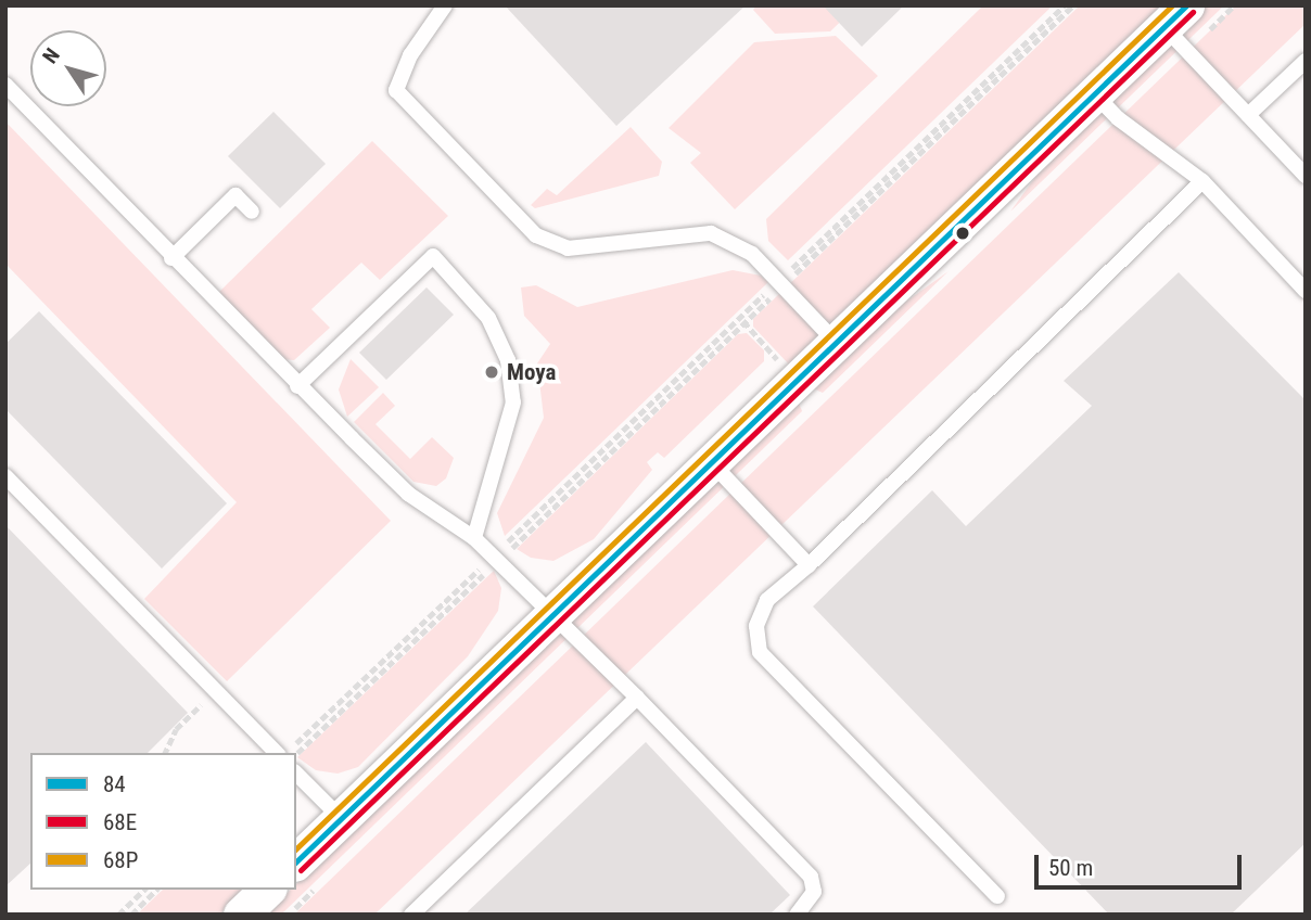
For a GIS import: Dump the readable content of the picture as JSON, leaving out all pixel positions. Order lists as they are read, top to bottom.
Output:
{
  "places": ["Moya"],
  "lines": ["transit line 84", "transit line 68P", "transit line 68E"],
  "legend": ["84", "68E", "68P"],
  "scale_bar": "50 m",
  "north": "top left"
}
